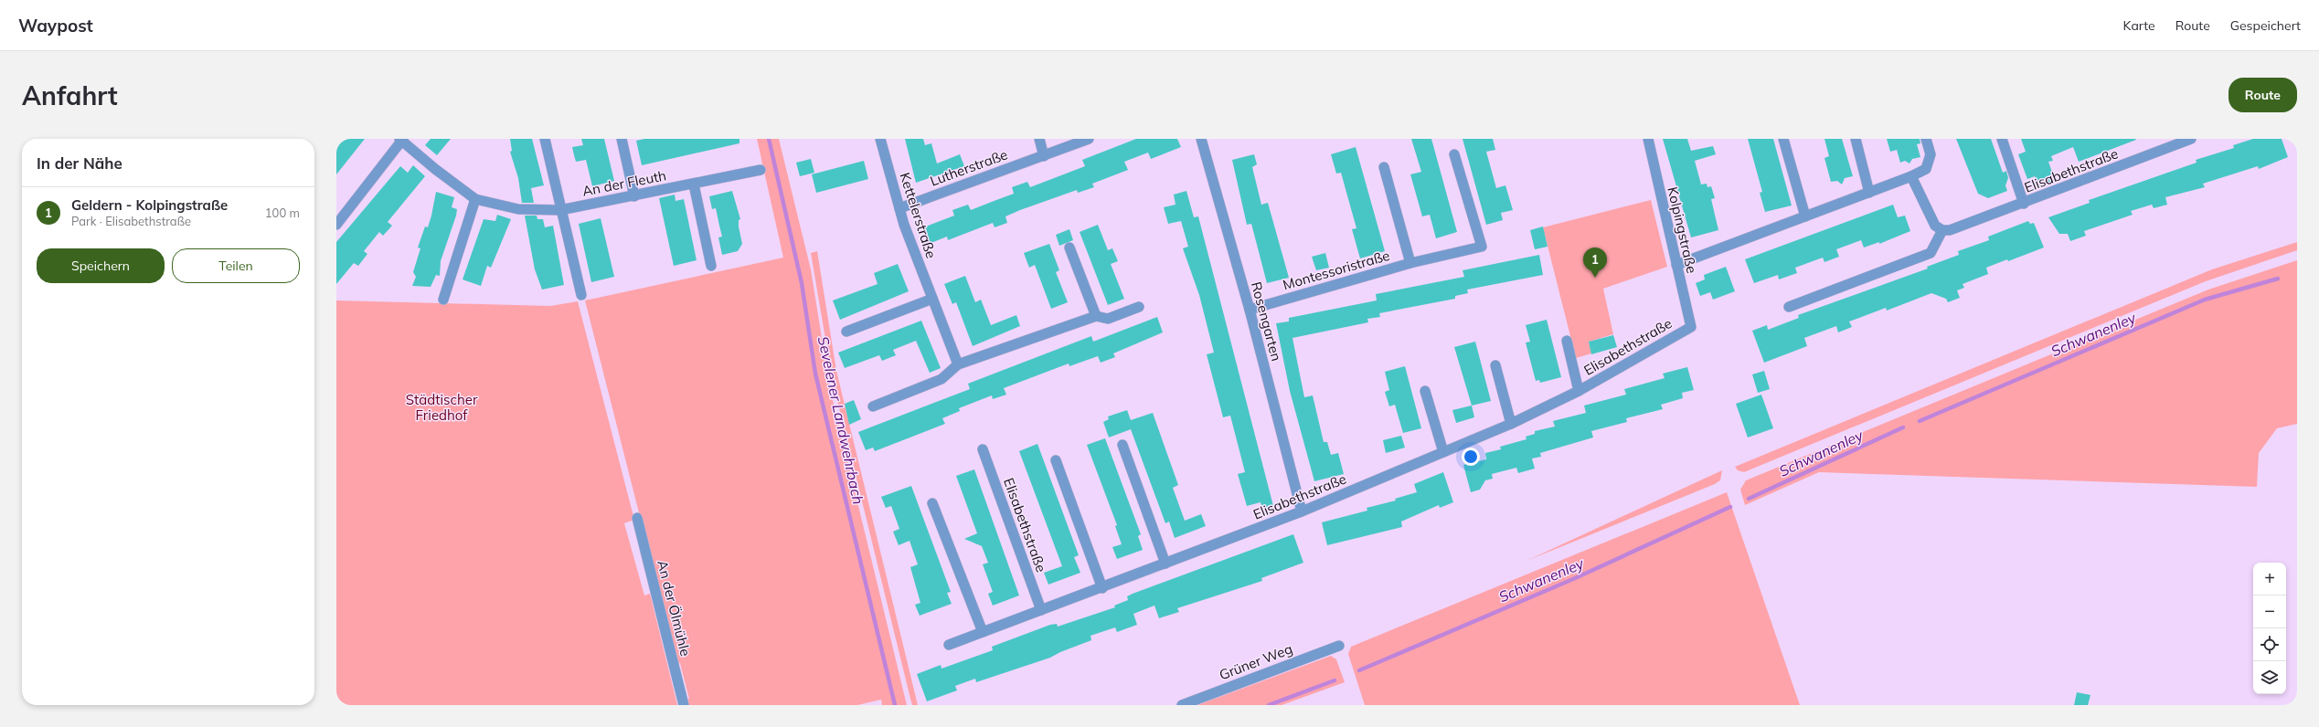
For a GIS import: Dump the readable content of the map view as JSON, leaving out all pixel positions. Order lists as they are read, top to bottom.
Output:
{
  "streets": {
    "street": [
      "Lutherstraße",
      "Elisabethstraße",
      "An der Fleuth",
      "Kettelerstraße",
      "Kolpingstraße",
      "Montessoristraße",
      "Rosengarten",
      "An der Ölmühle",
      "Grüner Weg"
    ]
  },
  "crossings": [
    ["Lutherstraße", "Kettelerstraße"],
    ["Elisabethstraße", "Kolpingstraße"],
    ["Elisabethstraße", "Rosengarten"],
    ["Montessoristraße", "Rosengarten"]
  ],
  "water": ["Schwanenley", "Sevelener Landwehrbach"],
  "parks": ["Städtischer Friedhof"],
  "page": {
    "header": "Waypost",
    "nav": ["Karte", "Route", "Gespeichert"],
    "buttons": [
      "Route",
      ["Speichern", "Teilen"]
    ],
    "title": "Anfahrt",
    "heading": "In der Nähe",
    "list": [
      {
        "mark": "1",
        "name": "Geldern - Kolpingstraße",
        "note": "Park · Elisabethstraße",
        "value": "100 m"
      }
    ],
    "pins": "1",
    "map_buttons": ["+", "−"]
  }
}
